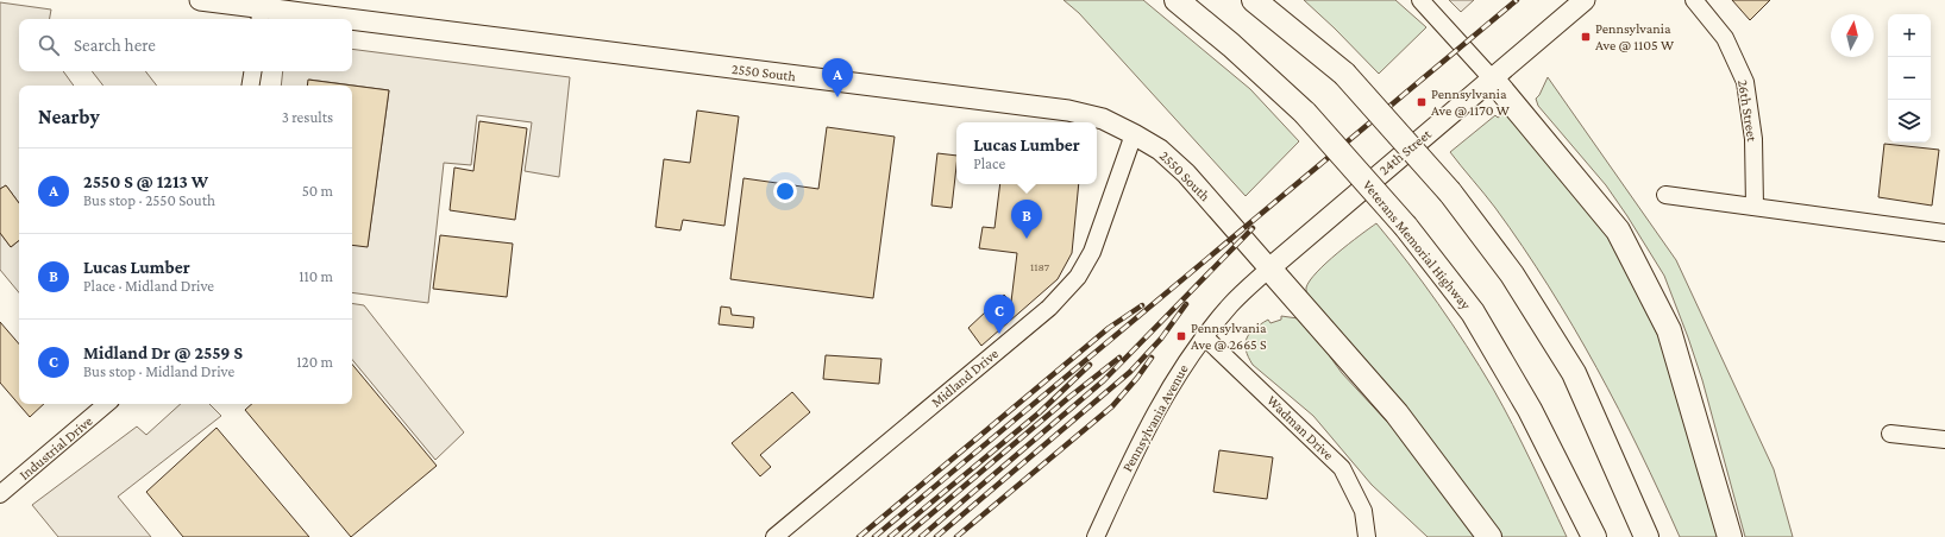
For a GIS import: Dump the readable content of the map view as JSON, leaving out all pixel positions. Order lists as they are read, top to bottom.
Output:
{
  "streets": {
    "highway": ["Veterans Memorial Highway"],
    "main road": ["2550 South", "24th Street"],
    "street": [
      "26th Street",
      "Midland Drive",
      "Pennsylvania Avenue",
      "Wadman Drive",
      "Industrial Drive"
    ]
  },
  "crossings": [
    ["2550 South", "24th Street"],
    ["2550 South", "Midland Drive"],
    ["2550 South", "Pennsylvania Avenue"],
    ["24th Street", "Pennsylvania Avenue"],
    ["Pennsylvania Avenue", "Wadman Drive"]
  ],
  "places": {
    "transit": ["Pennsylvania Ave @ 1105 W", "Pennsylvania Ave @ 1170 W", "Pennsylvania Ave @ 2665 S"]
  },
  "house_numbers": ["1187"],
  "north": "top",
  "page": {
    "map_buttons": ["+", "−"],
    "search": "Search here",
    "pins": ["A", "B", "C"],
    "heading": ["Nearby", "3 results"],
    "popup": ["Lucas Lumber", "Place"],
    "list": [
      {
        "mark": "A",
        "name": "2550 S @ 1213 W",
        "note": "Bus stop · 2550 South",
        "value": "50 m"
      },
      {
        "mark": "B",
        "name": "Lucas Lumber",
        "note": "Place · Midland Drive",
        "value": "110 m"
      },
      {
        "mark": "C",
        "name": "Midland Dr @ 2559 S",
        "note": "Bus stop · Midland Drive",
        "value": "120 m"
      }
    ]
  }
}
